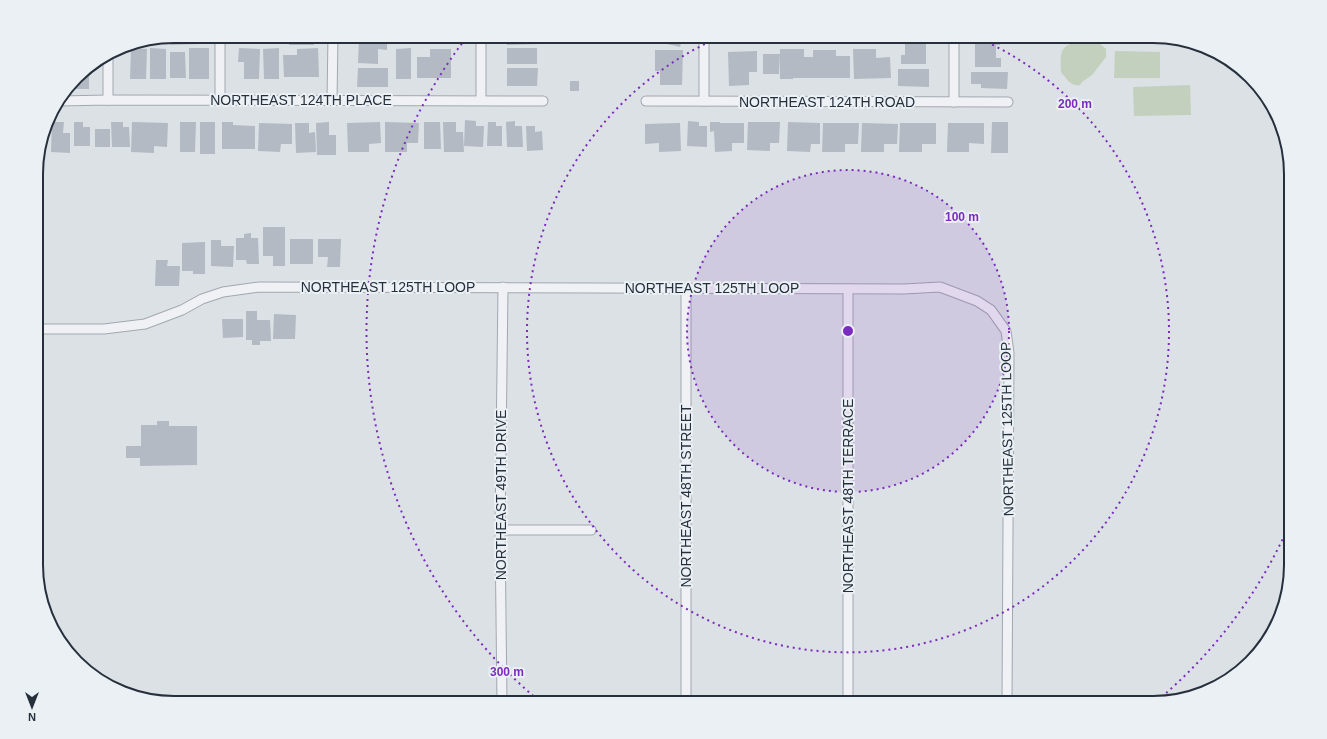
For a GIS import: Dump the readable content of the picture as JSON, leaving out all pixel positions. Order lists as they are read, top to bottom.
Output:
{
  "streets": {
    "street": [
      "NORTHEAST 124TH PLACE",
      "NORTHEAST 124TH ROAD",
      "NORTHEAST 125TH LOOP",
      "NORTHEAST 49TH DRIVE",
      "NORTHEAST 48TH STREET",
      "NORTHEAST 48TH TERRACE"
    ]
  },
  "crossings": [
    ["NORTHEAST 125TH LOOP", "NORTHEAST 49TH DRIVE"],
    ["NORTHEAST 125TH LOOP", "NORTHEAST 48TH STREET"],
    ["NORTHEAST 125TH LOOP", "NORTHEAST 48TH TERRACE"]
  ],
  "north": "bottom",
  "rings": ["200 m", "100 m", "300 m"]
}
